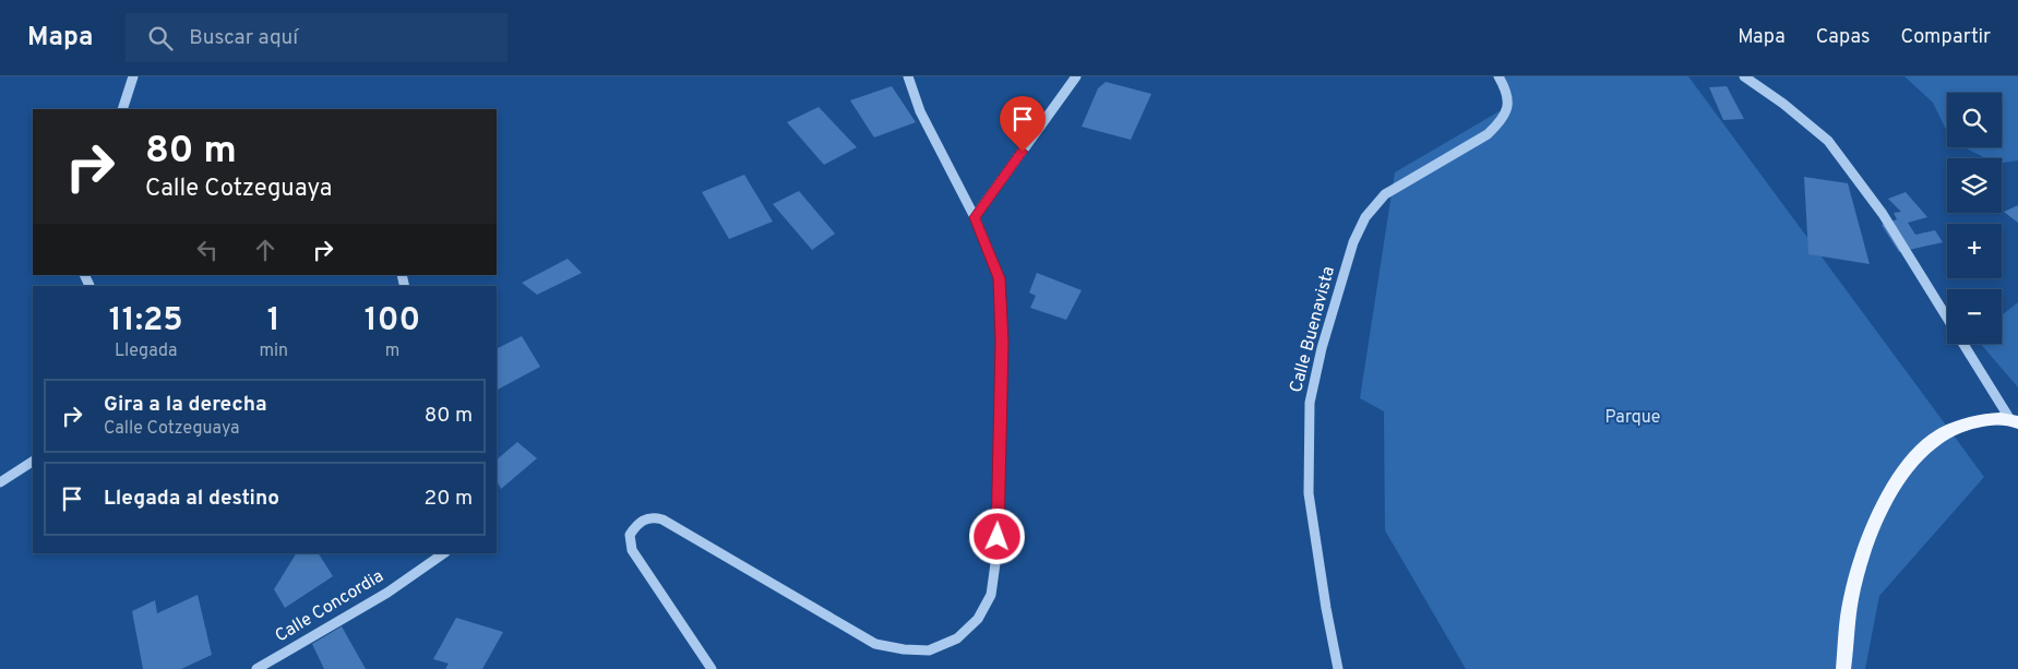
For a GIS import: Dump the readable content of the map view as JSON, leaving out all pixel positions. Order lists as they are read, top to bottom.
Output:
{
  "streets": {
    "street": ["Calle Buenavista", "Calle Concordia"]
  },
  "parks": ["Parque"],
  "page": {
    "header": "Mapa",
    "search": "Buscar aquí",
    "nav": ["Mapa", "Capas", "Compartir"],
    "map_buttons": ["+", "−"],
    "turn": ["80 m", "Calle Cotzeguaya"],
    "eta": [
      "11:25",
      "Llegada",
      "1",
      "min",
      "100",
      "m"
    ],
    "list": [
      {
        "name": "Gira a la derecha",
        "note": "Calle Cotzeguaya",
        "value": "80 m"
      },
      {
        "name": "Llegada al destino",
        "value": "20 m"
      }
    ]
  }
}
